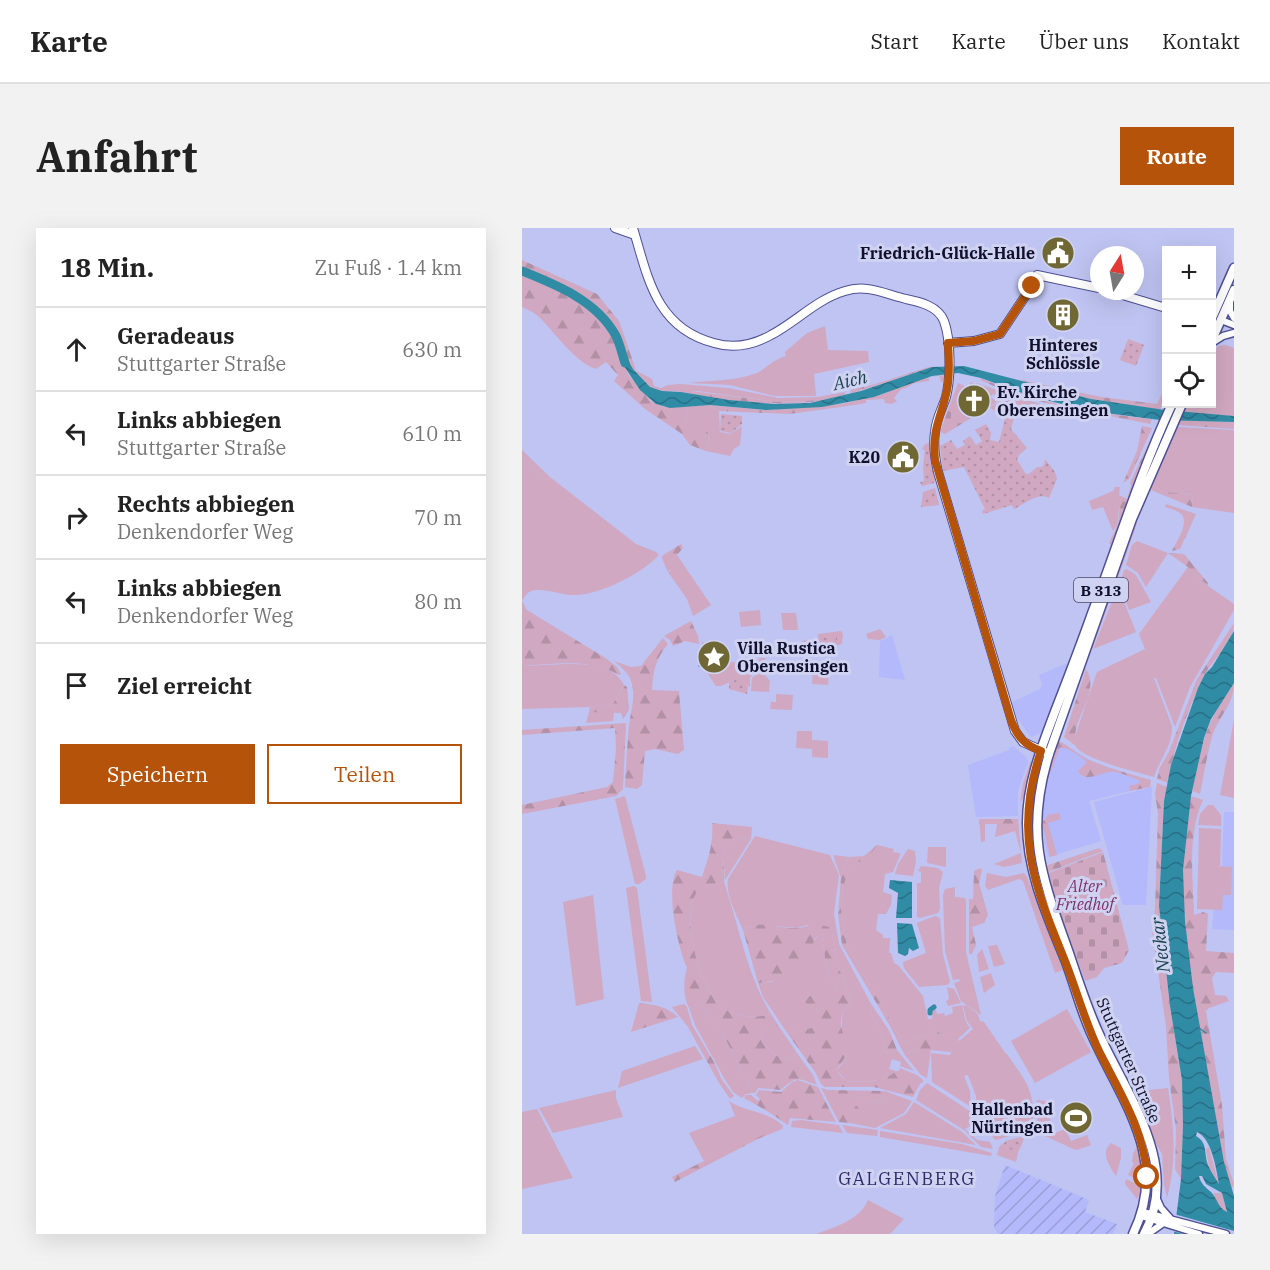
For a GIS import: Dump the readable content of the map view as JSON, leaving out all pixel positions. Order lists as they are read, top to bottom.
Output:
{
  "streets": {
    "main road": ["B 313", "Stuttgarter Straße"]
  },
  "crossings": [
    ["B 313", "Stuttgarter Straße"]
  ],
  "districts": ["GALGENBERG"],
  "water": ["Aich", "Neckar"],
  "parks": ["Alter Friedhof"],
  "places": {
    "public building": ["Friedrich-Glück-Halle", "K20"],
    "building": ["Hinteres Schlössle"],
    "church": ["Ev. Kirche Oberensingen"],
    "place": ["Villa Rustica Oberensingen"],
    "sports": ["Hallenbad Nürtingen"]
  },
  "north": "top",
  "page": {
    "header": "Karte",
    "nav": [
      "Start",
      "Karte",
      "Über uns",
      "Kontakt"
    ],
    "buttons": [
      "Route",
      ["Speichern", "Teilen"]
    ],
    "title": "Anfahrt",
    "heading": ["18 Min.", "Zu Fuß · 1.4 km"],
    "map_buttons": ["+", "−"],
    "list": [
      ["Geradeaus", "Stuttgarter Straße", "630 m"],
      ["Links abbiegen", "Stuttgarter Straße", "610 m"],
      ["Rechts abbiegen", "Denkendorfer Weg", "70 m"],
      ["Links abbiegen", "Denkendorfer Weg", "80 m"],
      "Ziel erreicht"
    ]
  }
}
